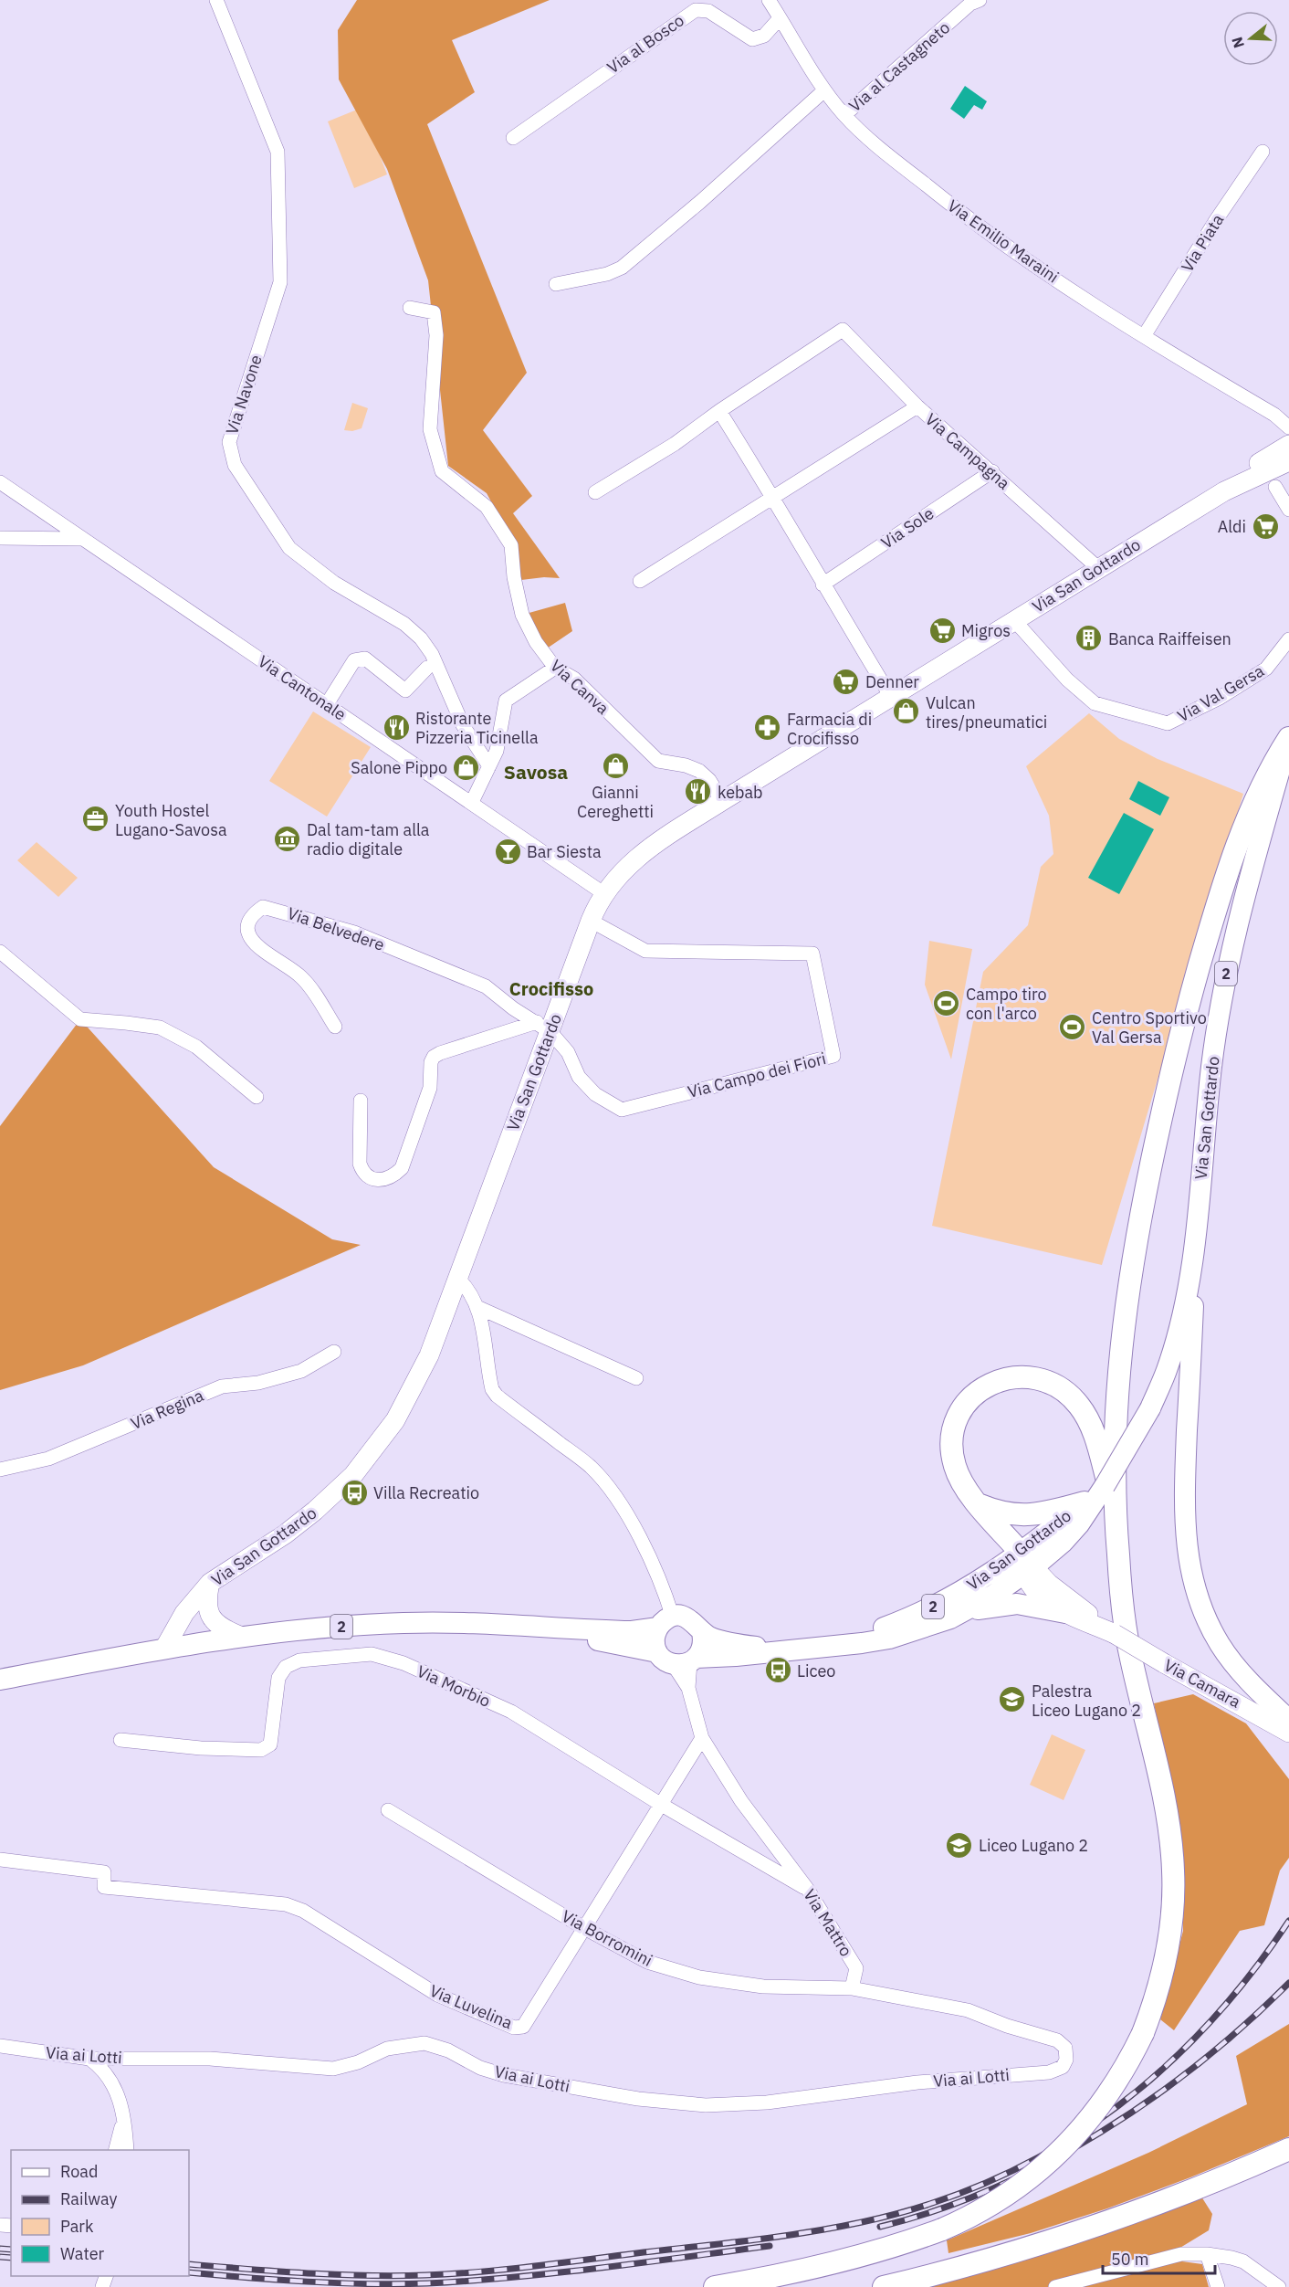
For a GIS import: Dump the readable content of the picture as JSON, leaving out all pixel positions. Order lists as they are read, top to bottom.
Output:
{
  "streets": {
    "main road": ["Via San Gottardo", "2", "Via Camara"],
    "street": [
      "Via al Bosco",
      "Via al Castagneto",
      "Via Emilio Maraini",
      "Via Piata",
      "Via Navone",
      "Via Campagna",
      "Via Sole",
      "Via Canva",
      "Via Cantonale",
      "Via Val Gersa",
      "Via Belvedere",
      "Via Campo dei Fiori",
      "Via Regina",
      "Via Morbio",
      "Via Mattro",
      "Via Borromini",
      "Via Luvelina",
      "Via ai Lotti"
    ]
  },
  "crossings": [
    ["Via al Bosco", "Via Emilio Maraini"],
    ["Via al Castagneto", "Via Emilio Maraini"],
    ["Via Emilio Maraini", "Via Piata"],
    ["Via Campagna", "Via Sole"],
    ["Via Campagna", "Via San Gottardo"],
    ["Via San Gottardo", "Via Canva"],
    ["Via San Gottardo", "Via Cantonale"],
    ["Via San Gottardo", "Via Val Gersa"],
    ["Via San Gottardo", "Via Belvedere"],
    ["Via San Gottardo", "Via Campo dei Fiori"],
    ["Via San Gottardo", "Via Camara"],
    ["Via San Gottardo", "Via Mattro"],
    ["Via Belvedere", "Via Campo dei Fiori"],
    ["Via Morbio", "Via Mattro"],
    ["Via Morbio", "Via Luvelina"],
    ["Via Mattro", "Via Borromini"],
    ["Via Mattro", "Via Luvelina"],
    ["Via Mattro", "Via ai Lotti"],
    ["Via Borromini", "Via Luvelina"],
    ["Via Borromini", "Via ai Lotti"]
  ],
  "districts": ["Savosa", "Crocifisso"],
  "places": {
    "supermarket": ["Aldi", "Migros", "Denner"],
    "building": ["Banca Raiffeisen"],
    "shop": ["Vulcan tires/pneumatici", "Gianni Cereghetti", "Salone Pippo"],
    "restaurant": ["Ristorante Pizzeria Ticinella", "kebab"],
    "pharmacy": ["Farmacia di Crocifisso"],
    "office": ["Youth Hostel Lugano-Savosa"],
    "museum": ["Dal tam-tam alla radio digitale"],
    "bar": ["Bar Siesta"],
    "sports": ["Campo tiro con l'arco", "Centro Sportivo Val Gersa"],
    "bus stop": ["Villa Recreatio", "Liceo"],
    "school or university": ["Palestra Liceo Lugano 2", "Liceo Lugano 2"]
  },
  "legend": [
    "Road",
    "Railway",
    "Park",
    "Water"
  ],
  "scale_bar": "50 m",
  "north": "left"
}
